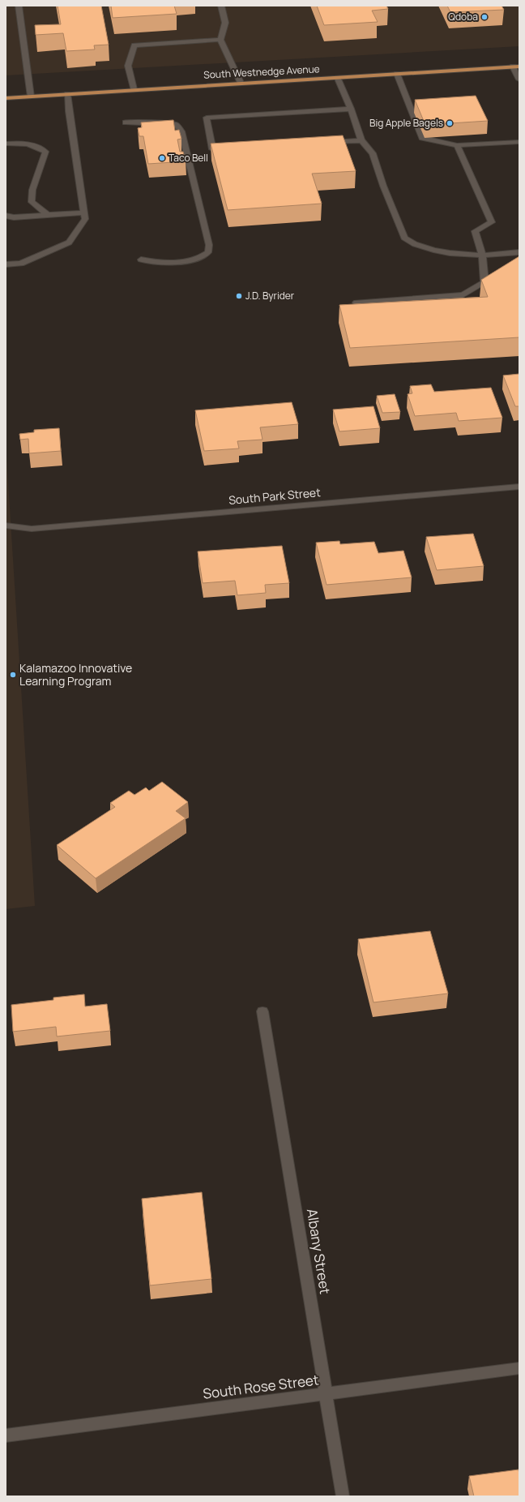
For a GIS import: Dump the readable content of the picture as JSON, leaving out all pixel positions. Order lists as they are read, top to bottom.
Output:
{
  "streets": {
    "main road": ["South Westnedge Avenue"],
    "street": ["South Park Street", "Albany Street", "South Rose Street"]
  },
  "crossings": [
    ["Albany Street", "South Rose Street"]
  ],
  "places": [
    "Qdoba",
    "Big Apple Bagels",
    "Taco Bell",
    "J.D. Byrider",
    "Kalamazoo Innovative Learning Program"
  ]
}
